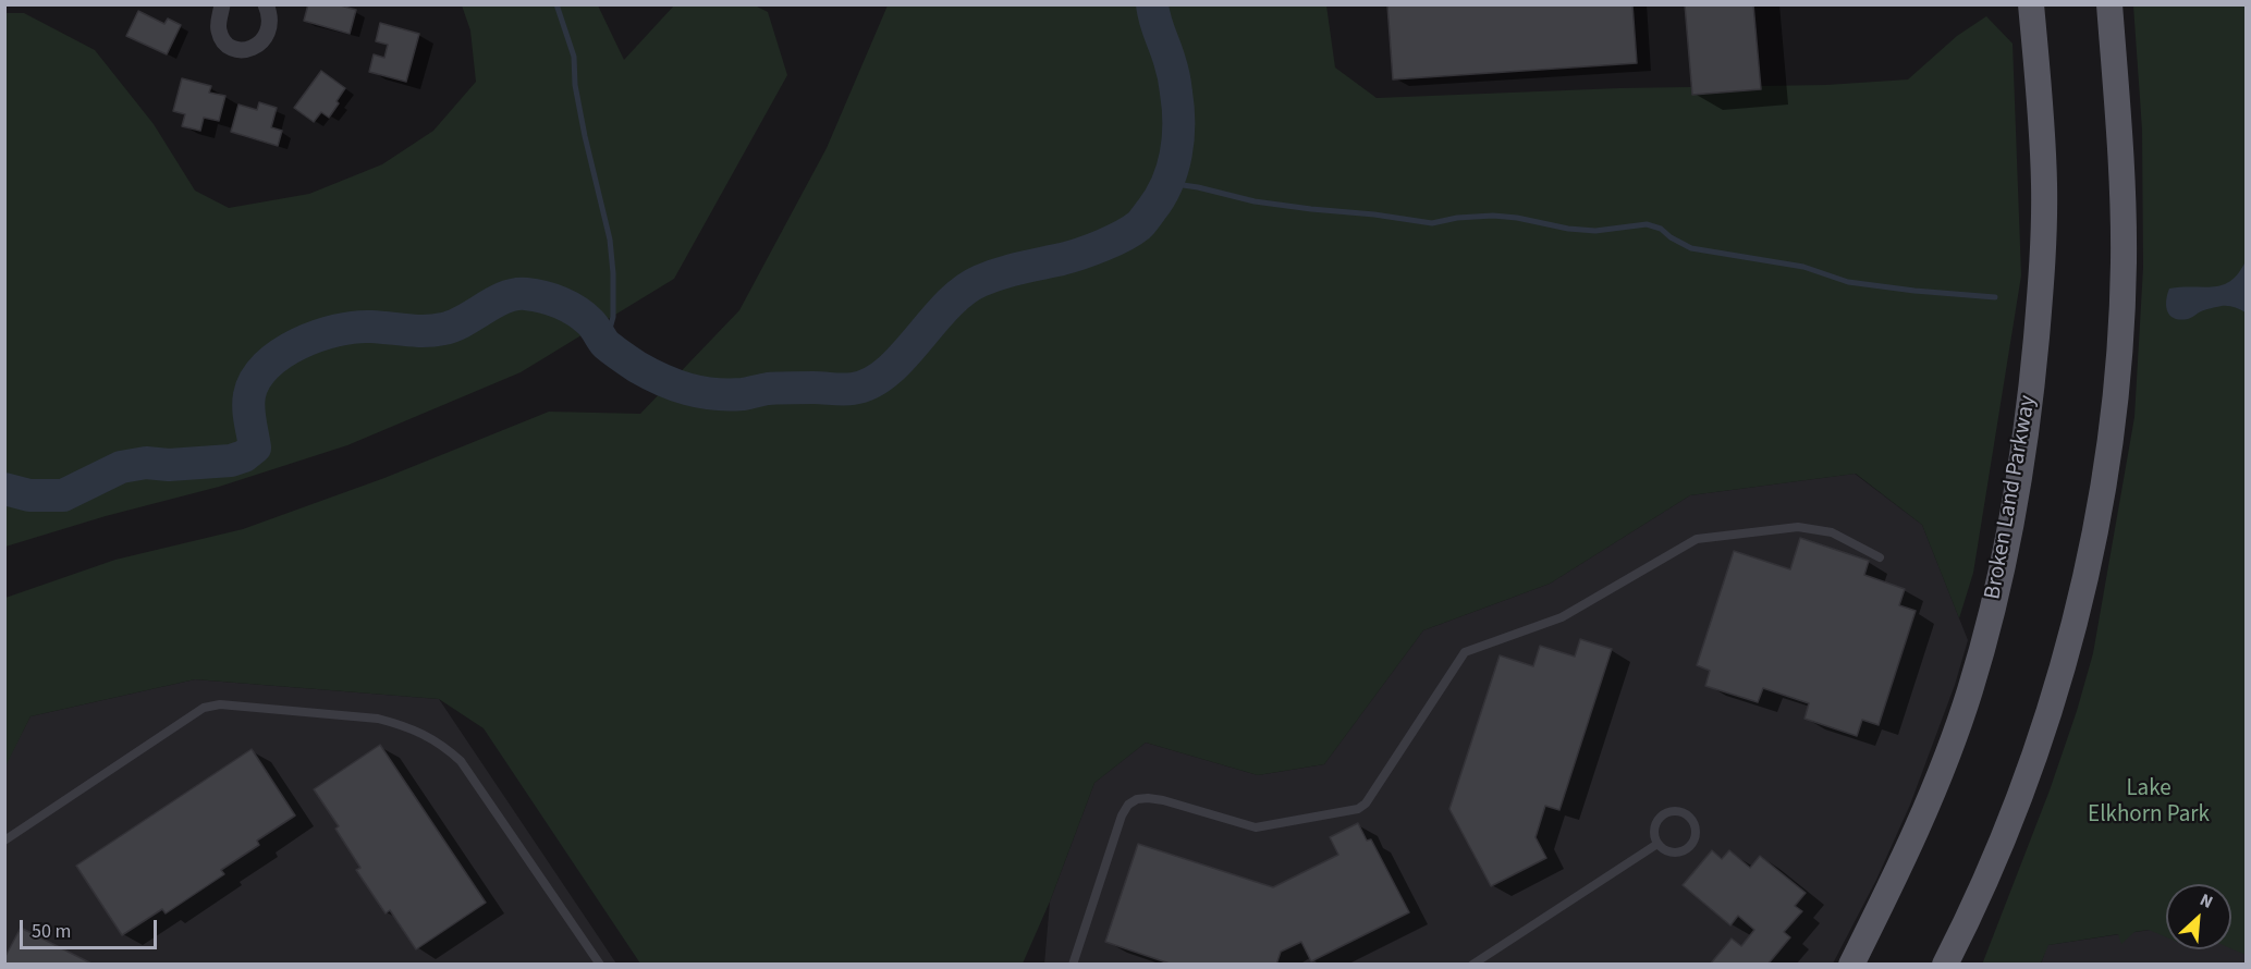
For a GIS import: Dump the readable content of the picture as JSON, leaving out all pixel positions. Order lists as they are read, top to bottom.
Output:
{
  "streets": {
    "main road": ["Broken Land Parkway"]
  },
  "parks": ["Lake Elkhorn Park"],
  "scale_bar": "50 m",
  "north": "top right"
}
